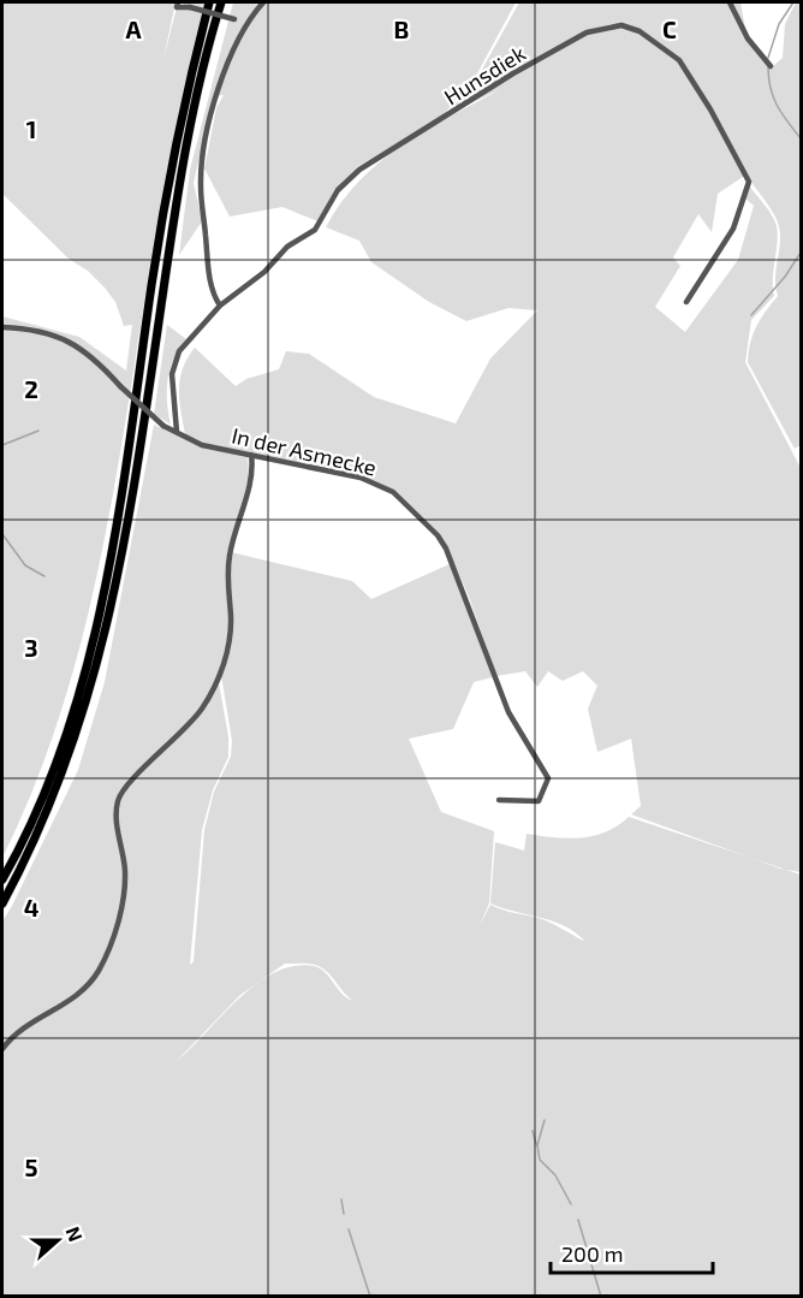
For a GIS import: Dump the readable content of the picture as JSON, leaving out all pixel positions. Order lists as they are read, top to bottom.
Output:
{
  "streets": {
    "street": ["Hunsdiek", "In der Asmecke"]
  },
  "crossings": [
    ["Hunsdiek", "In der Asmecke"]
  ],
  "scale_bar": "200 m",
  "north": "right",
  "grid": {
    "columns": ["A", "B", "C"],
    "rows": [
      "1",
      "2",
      "3",
      "4",
      "5"
    ]
  }
}
